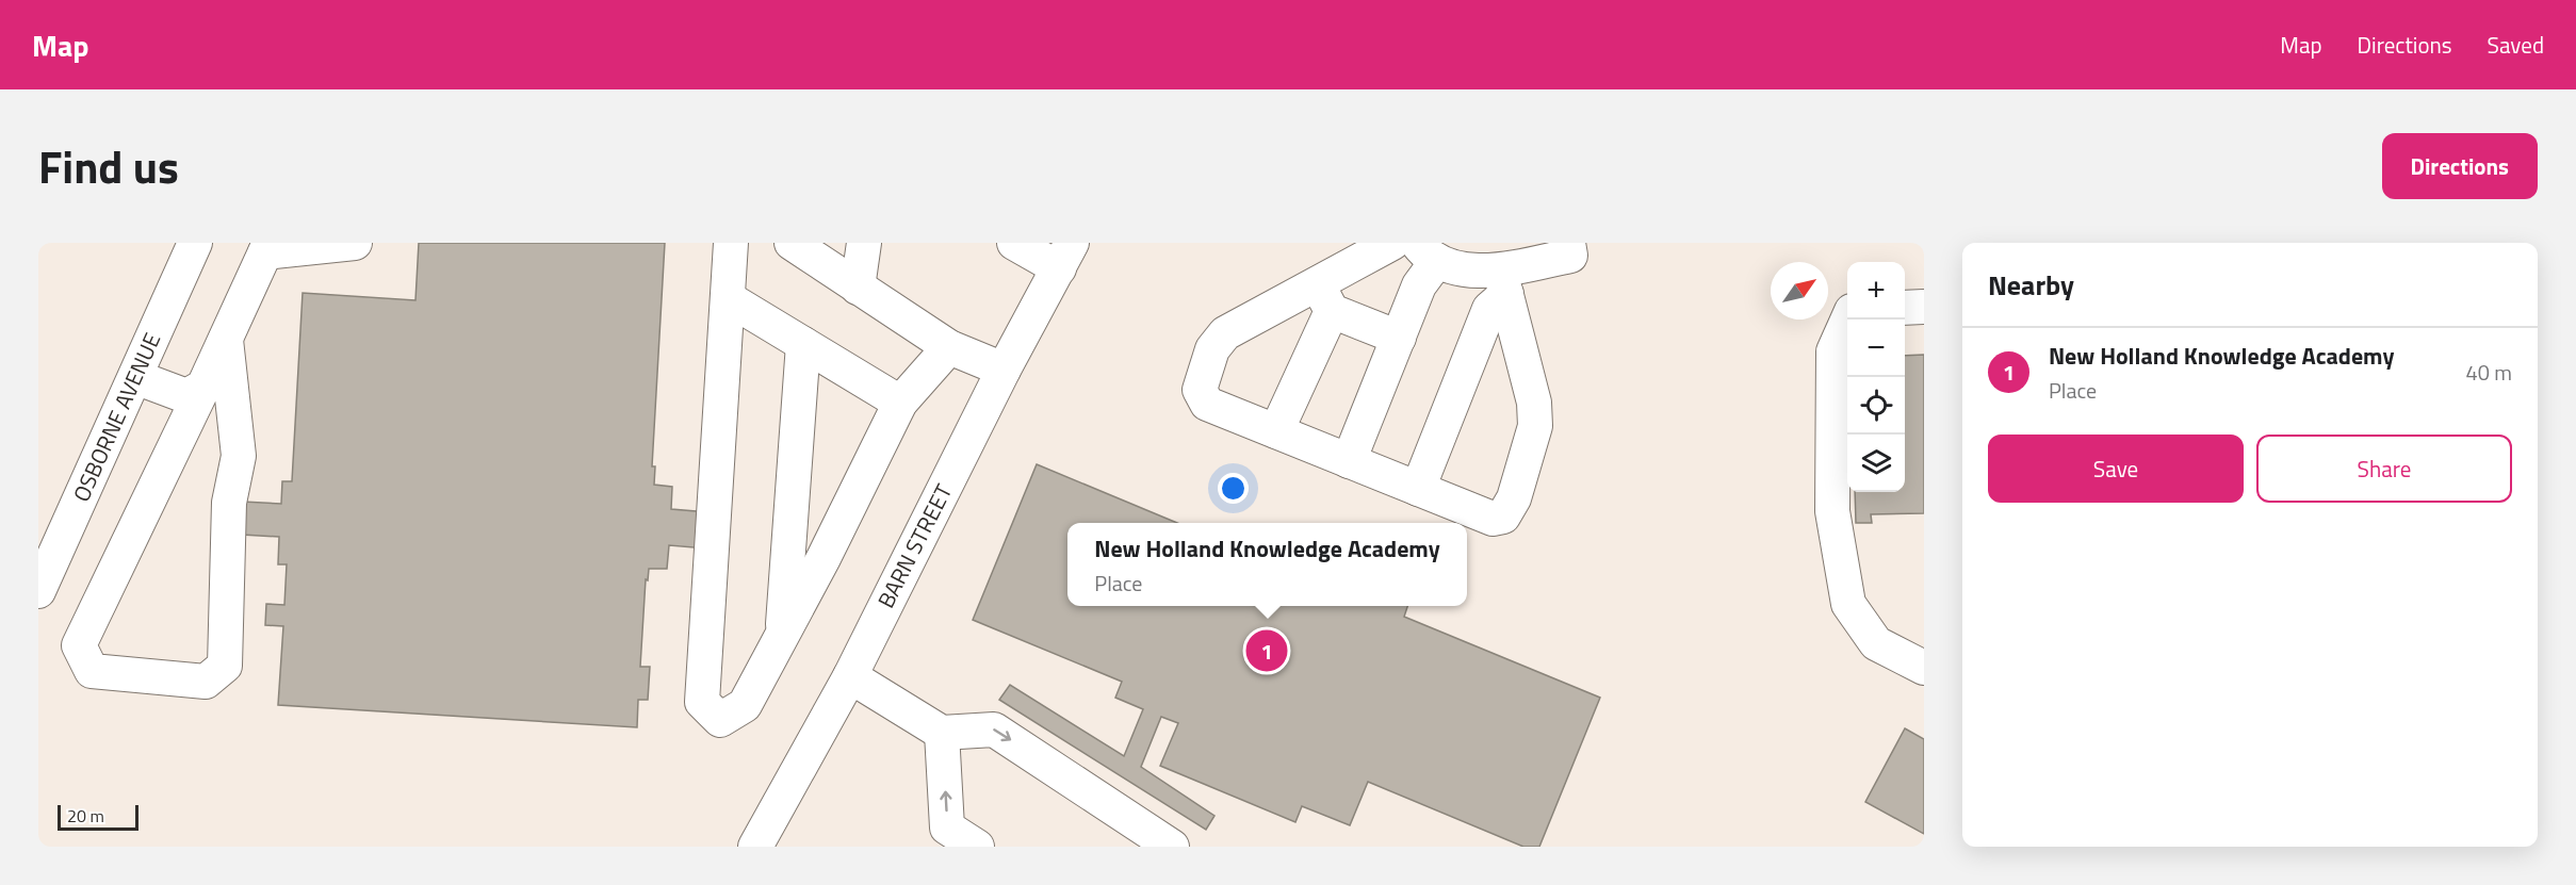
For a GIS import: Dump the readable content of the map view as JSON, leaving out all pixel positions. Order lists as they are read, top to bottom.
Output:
{
  "streets": {
    "street": ["OSBORNE AVENUE", "BARN STREET"]
  },
  "scale_bar": "20 m",
  "north": "top right",
  "page": {
    "header": "Map",
    "nav": ["Map", "Directions", "Saved"],
    "title": "Find us",
    "buttons": [
      "Directions",
      ["Save", "Share"]
    ],
    "heading": "Nearby",
    "map_buttons": ["+", "−"],
    "list": [
      {
        "mark": "1",
        "name": "New Holland Knowledge Academy",
        "note": "Place",
        "value": "40 m"
      }
    ],
    "popup": ["New Holland Knowledge Academy", "Place"],
    "pins": "1",
    "scale": "20 m"
  }
}
